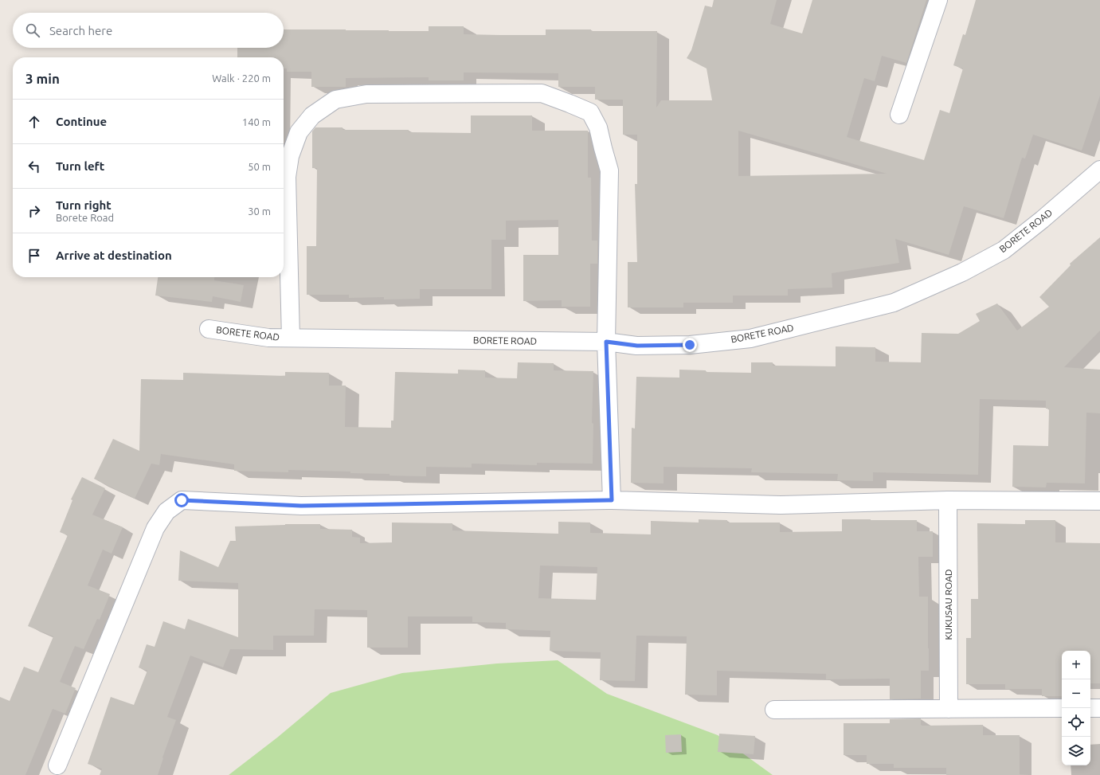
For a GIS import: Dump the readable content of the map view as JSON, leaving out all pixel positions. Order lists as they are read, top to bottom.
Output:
{
  "streets": {
    "street": ["BORETE ROAD", "KUKUSAU ROAD"]
  },
  "page": {
    "search": "Search here",
    "heading": ["3 min", "Walk · 220 m"],
    "list": [
      ["Continue", "140 m"],
      ["Turn left", "50 m"],
      ["Turn right", "Borete Road", "30 m"],
      "Arrive at destination"
    ],
    "map_buttons": ["+", "−"]
  }
}
